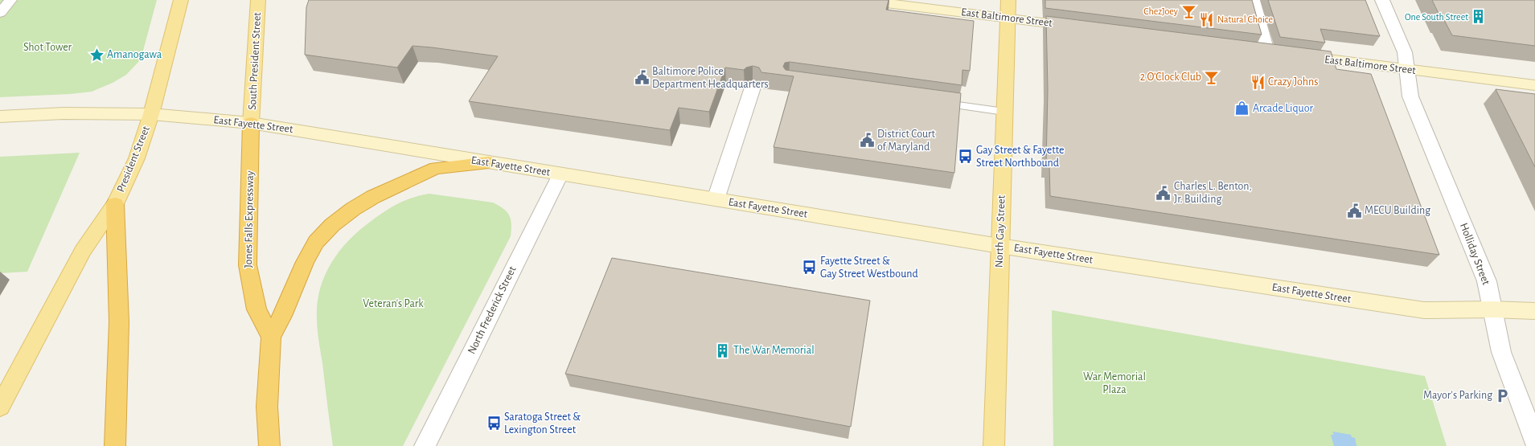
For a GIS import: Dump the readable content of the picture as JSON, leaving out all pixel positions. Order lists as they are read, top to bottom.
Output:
{
  "streets": {
    "highway": ["Jones Falls Expressway"],
    "main road": [
      "East Baltimore Street",
      "South President Street",
      "East Fayette Street",
      "President Street",
      "North Gay Street"
    ],
    "street": ["Holliday Street", "North Frederick Street"]
  },
  "crossings": [
    ["East Baltimore Street", "North Gay Street"],
    ["East Baltimore Street", "Holliday Street"],
    ["South President Street", "East Fayette Street"],
    ["South President Street", "Jones Falls Expressway"],
    ["East Fayette Street", "President Street"],
    ["East Fayette Street", "Jones Falls Expressway"],
    ["East Fayette Street", "North Gay Street"],
    ["East Fayette Street", "Holliday Street"],
    ["East Fayette Street", "North Frederick Street"]
  ],
  "parks": ["Shot Tower", "Veteran's Park", "War Memorial Plaza"],
  "places": {
    "bar": ["ChezJoey", "2 O’Clock Club"],
    "building": ["One South Street", "The War Memorial"],
    "restaurant": ["Natural Choice", "Crazy Johns"],
    "place": ["Amanogawa"],
    "public building": [
      "Baltimore Police Department Headquarters",
      "District Court of Maryland",
      "Charles L. Benton, Jr. Building",
      "MECU Building"
    ],
    "shop": ["Arcade Liquor"],
    "bus stop": ["Gay Street & Fayette Street Northbound", "Fayette Street & Gay Street Westbound", "Saratoga Street & Lexington Street"],
    "parking": ["Mayor's Parking"]
  }
}
